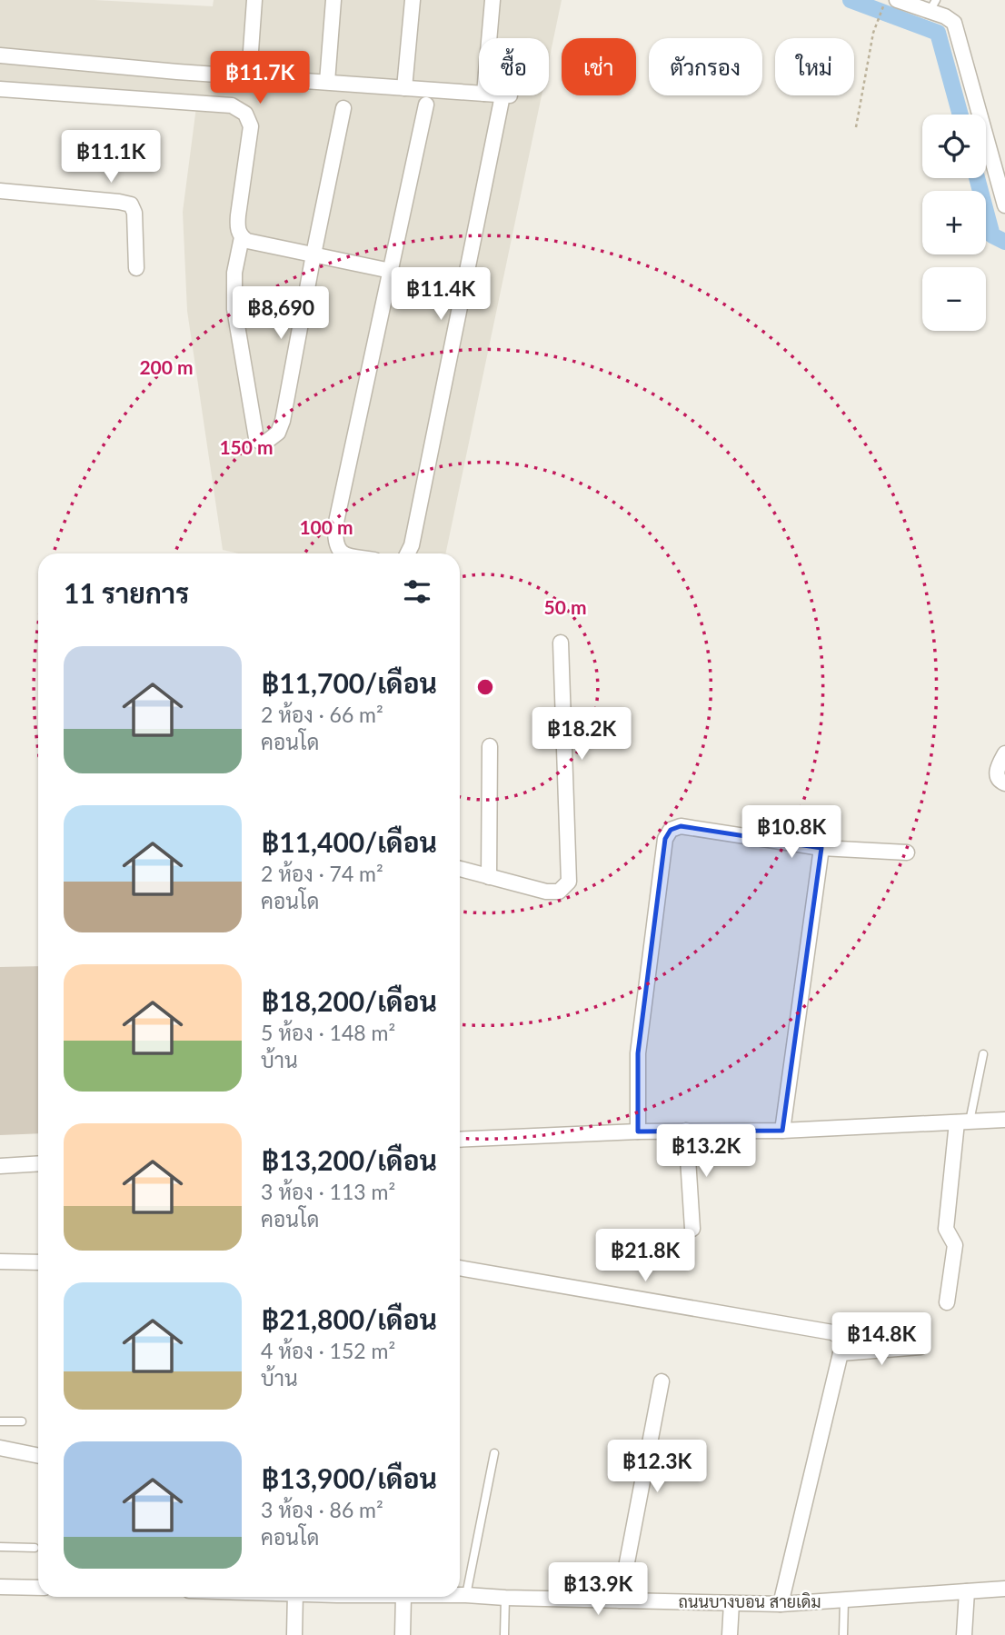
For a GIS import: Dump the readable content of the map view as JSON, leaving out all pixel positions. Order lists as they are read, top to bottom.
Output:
{
  "streets": {
    "street": ["ถนนบางบอน สายเดิม"]
  },
  "page": {
    "chip": [
      "ซื้อ",
      "เช่า",
      "ตัวกรอง",
      "ใหม่"
    ],
    "price": [
      "฿11.7K",
      "฿11.1K",
      "฿11.4K",
      "฿8,690",
      "฿18.2K",
      "฿10.8K",
      "฿13.2K",
      "฿21.8K",
      "฿14.8K",
      "฿12.3K",
      "฿13.9K"
    ],
    "map_buttons": ["+", "−"],
    "heading": "11 รายการ",
    "list": [
      {
        "name": "฿11,700/เดือน",
        "note": "2 ห้อง · 66 m² · คอนโด"
      },
      {
        "name": "฿11,400/เดือน",
        "note": "2 ห้อง · 74 m² · คอนโด"
      },
      {
        "name": "฿18,200/เดือน",
        "note": "5 ห้อง · 148 m² · บ้าน"
      },
      {
        "name": "฿13,200/เดือน",
        "note": "3 ห้อง · 113 m² · คอนโด"
      },
      {
        "name": "฿21,800/เดือน",
        "note": "4 ห้อง · 152 m² · บ้าน"
      },
      {
        "name": "฿13,900/เดือน",
        "note": "3 ห้อง · 86 m² · คอนโด"
      }
    ]
  },
  "rings": [
    "200 m",
    "150 m",
    "100 m",
    "50 m"
  ]
}
